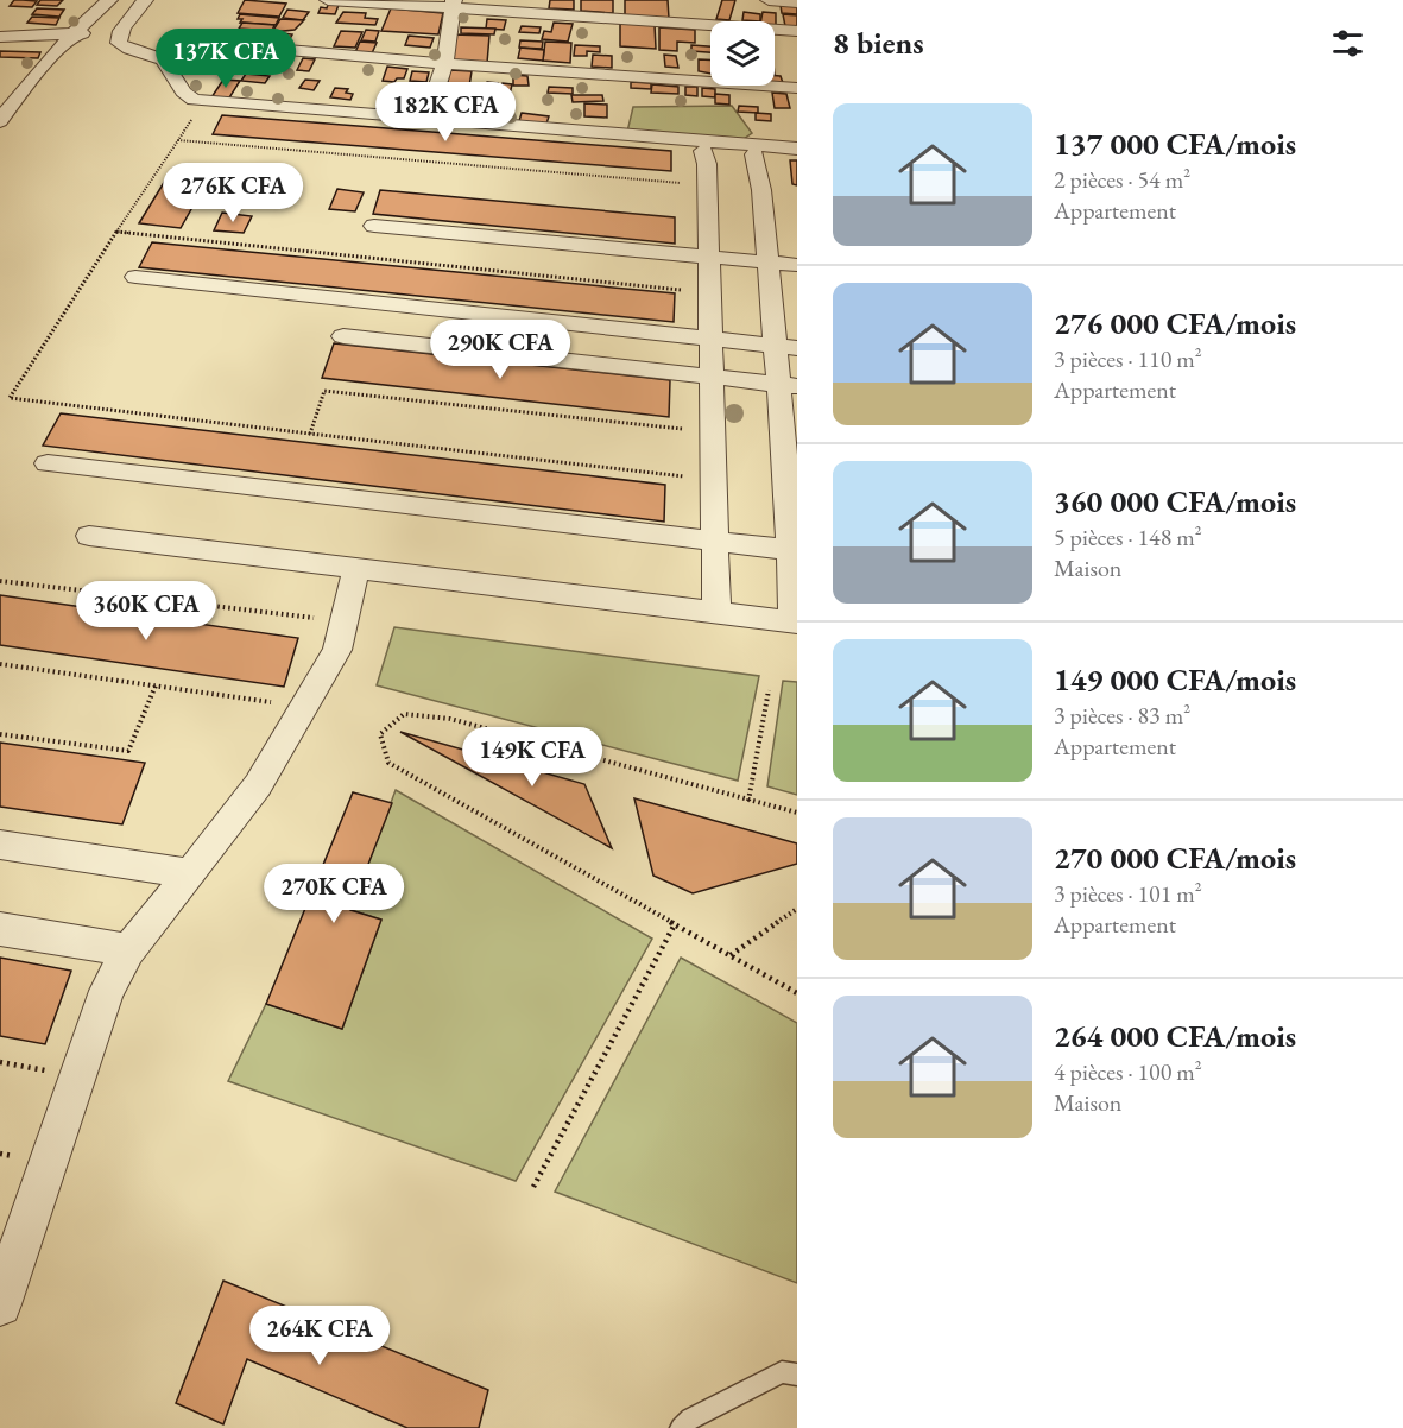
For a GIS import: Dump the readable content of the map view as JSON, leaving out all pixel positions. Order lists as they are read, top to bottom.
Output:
{
  "page": {
    "heading": "8 biens",
    "price": [
      "137K CFA",
      "182K CFA",
      "276K CFA",
      "290K CFA",
      "360K CFA",
      "149K CFA",
      "270K CFA",
      "264K CFA"
    ],
    "list": [
      {
        "name": "137 000 CFA/mois",
        "note": "2 pièces · 54 m² · Appartement"
      },
      {
        "name": "276 000 CFA/mois",
        "note": "3 pièces · 110 m² · Appartement"
      },
      {
        "name": "360 000 CFA/mois",
        "note": "5 pièces · 148 m² · Maison"
      },
      {
        "name": "149 000 CFA/mois",
        "note": "3 pièces · 83 m² · Appartement"
      },
      {
        "name": "270 000 CFA/mois",
        "note": "3 pièces · 101 m² · Appartement"
      },
      {
        "name": "264 000 CFA/mois",
        "note": "4 pièces · 100 m² · Maison"
      }
    ]
  }
}
